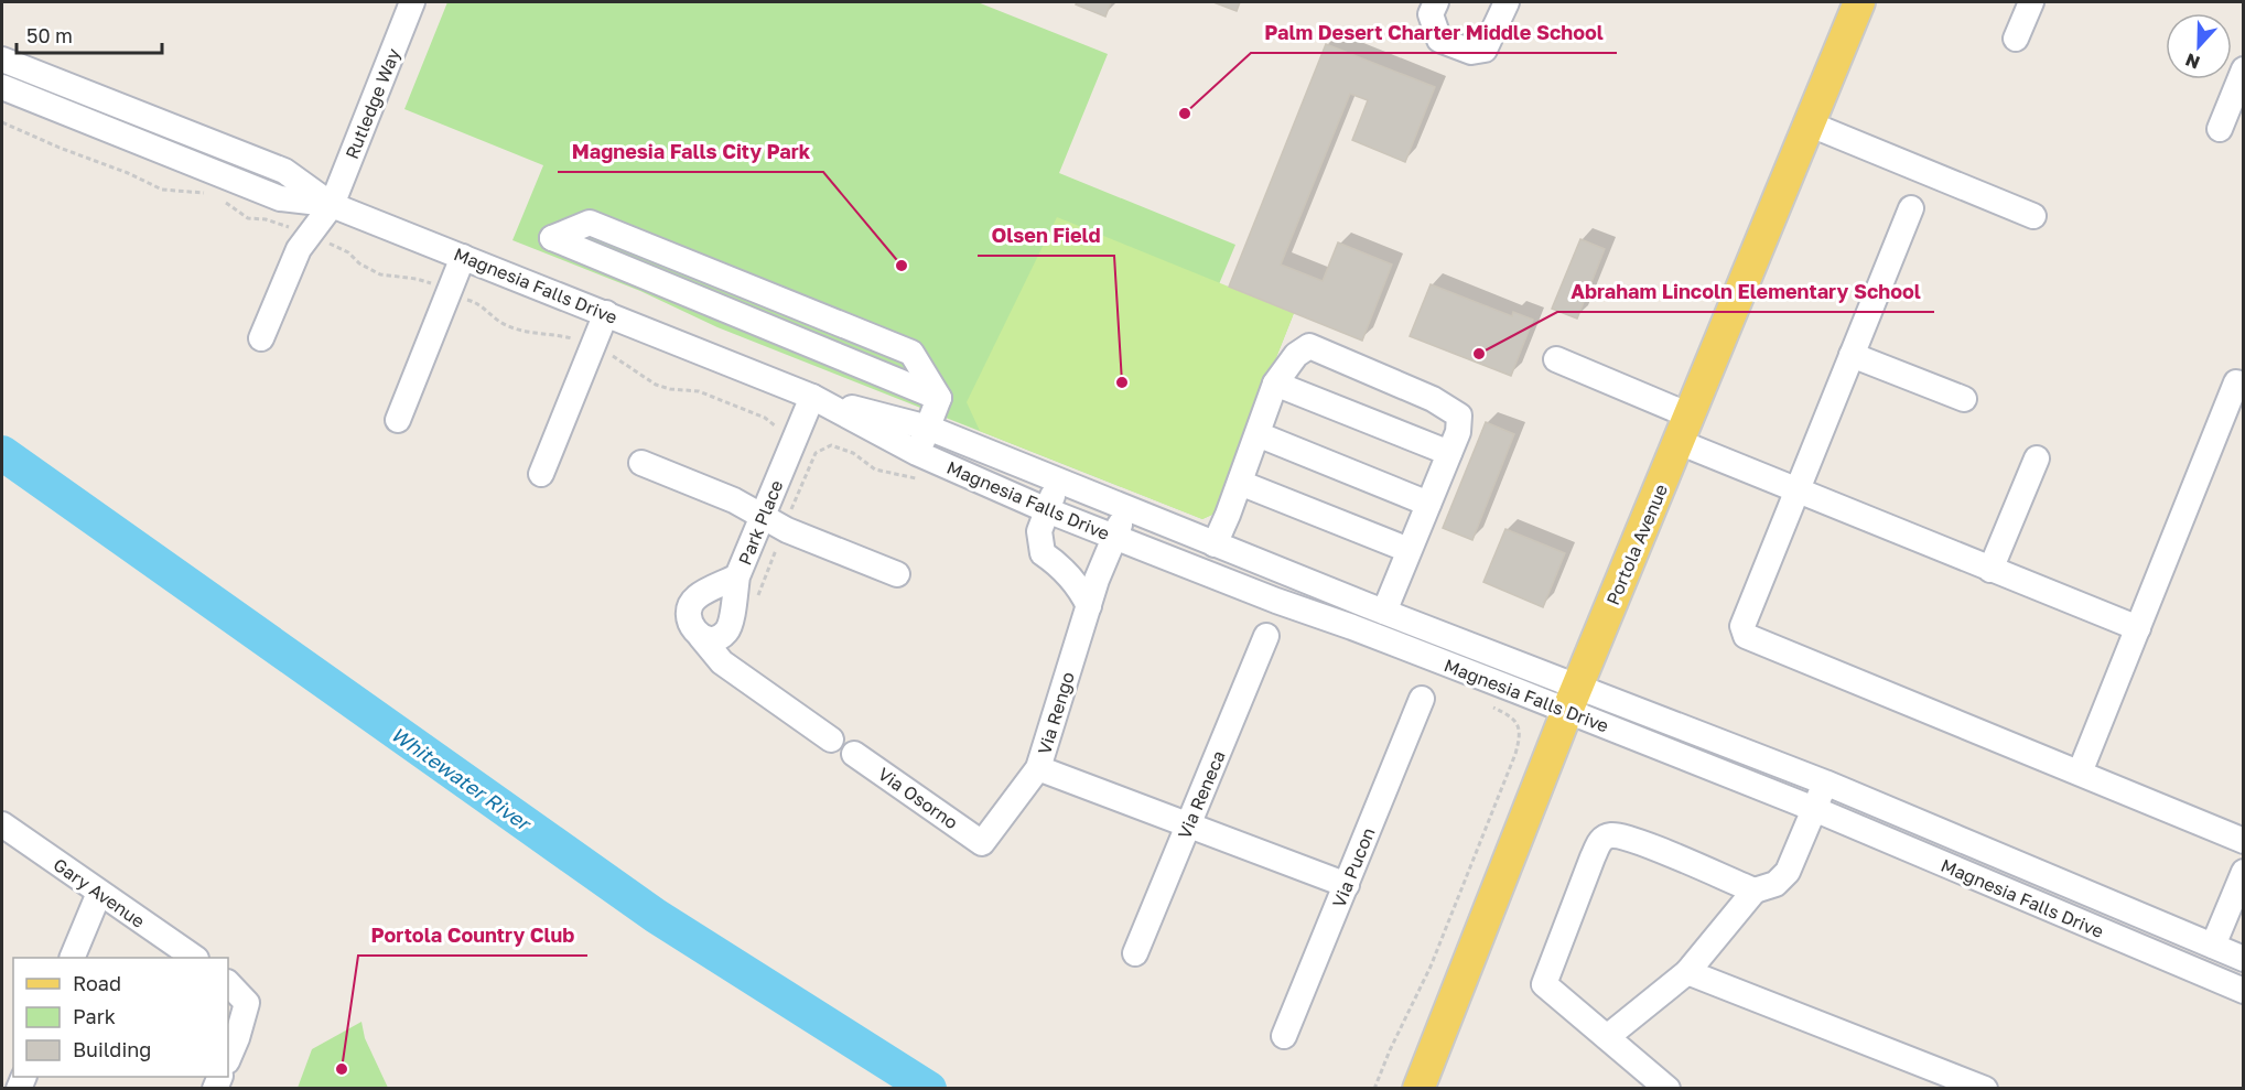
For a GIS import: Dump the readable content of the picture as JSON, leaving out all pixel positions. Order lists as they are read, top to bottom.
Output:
{
  "streets": {
    "main road": ["Portola Avenue"],
    "street": [
      "Rutledge Way",
      "Magnesia Falls Drive",
      "Park Place",
      "Via Rengo",
      "Via Reneca",
      "Via Osorno",
      "Via Pucon",
      "Gary Avenue"
    ]
  },
  "crossings": [
    ["Rutledge Way", "Magnesia Falls Drive"],
    ["Magnesia Falls Drive", "Park Place"],
    ["Magnesia Falls Drive", "Portola Avenue"],
    ["Magnesia Falls Drive", "Via Rengo"],
    ["Via Rengo", "Via Osorno"]
  ],
  "water": ["Whitewater River"],
  "places": [
    "Palm Desert Charter Middle School",
    "Magnesia Falls City Park",
    "Abraham Lincoln Elementary School",
    "Olsen Field",
    "Portola Country Club"
  ],
  "legend": ["Road", "Park", "Building"],
  "scale_bar": "50 m",
  "north": "bottom"
}
